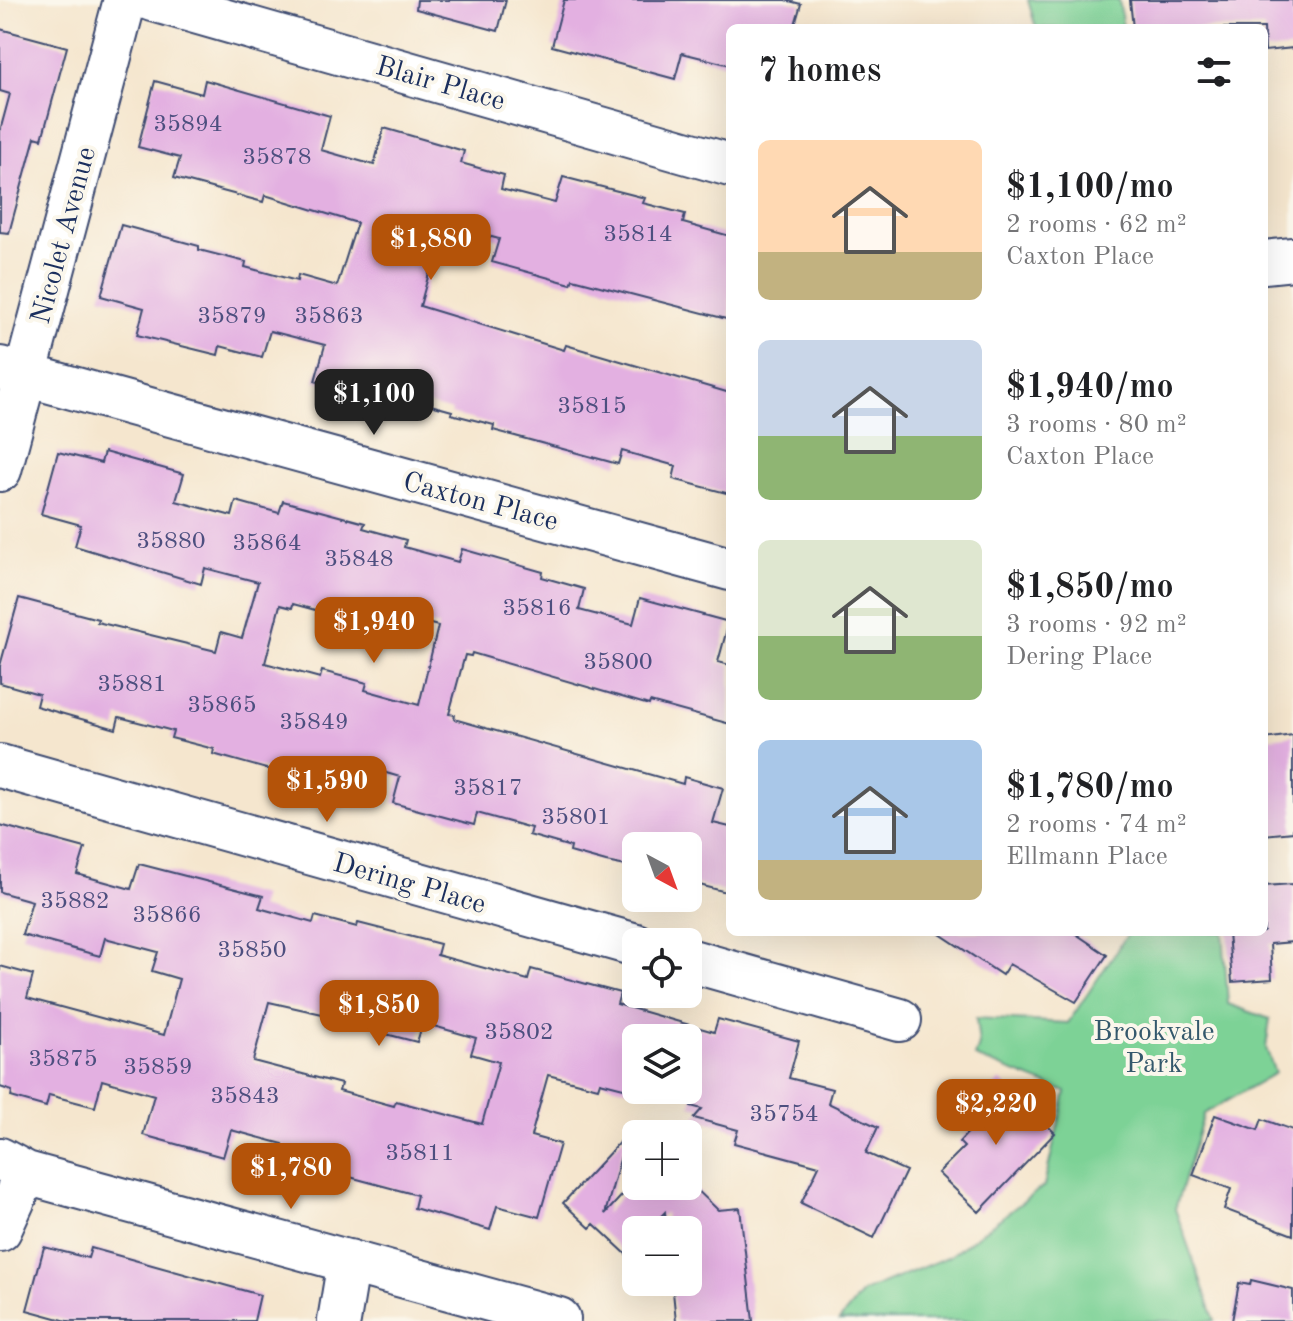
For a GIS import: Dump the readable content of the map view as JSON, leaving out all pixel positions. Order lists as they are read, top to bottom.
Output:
{
  "streets": {
    "street": [
      "Blair Place",
      "Nicolet Avenue",
      "Caxton Place",
      "Dering Place"
    ]
  },
  "crossings": [
    ["Nicolet Avenue", "Caxton Place"]
  ],
  "parks": ["Brookvale Park"],
  "house_numbers": [
    "35894",
    "35878",
    "35814",
    "35879",
    "35863",
    "35815",
    "35880",
    "35864",
    "35848",
    "35816",
    "35800",
    "35881",
    "35865",
    "35849",
    "35817",
    "35801",
    "35882",
    "35866",
    "35850",
    "35802",
    "35875",
    "35859",
    "35843",
    "35754",
    "35811"
  ],
  "north": "bottom right",
  "page": {
    "heading": "7 homes",
    "list": [
      {
        "name": "$1,100/mo",
        "note": "2 rooms · 62 m² · Caxton Place"
      },
      {
        "name": "$1,940/mo",
        "note": "3 rooms · 80 m² · Caxton Place"
      },
      {
        "name": "$1,850/mo",
        "note": "3 rooms · 92 m² · Dering Place"
      },
      {
        "name": "$1,780/mo",
        "note": "2 rooms · 74 m² · Ellmann Place"
      }
    ],
    "price": [
      "$1,880",
      "$1,100",
      "$1,940",
      "$1,590",
      "$1,850",
      "$2,220",
      "$1,780"
    ],
    "map_buttons": ["+", "−"]
  }
}
